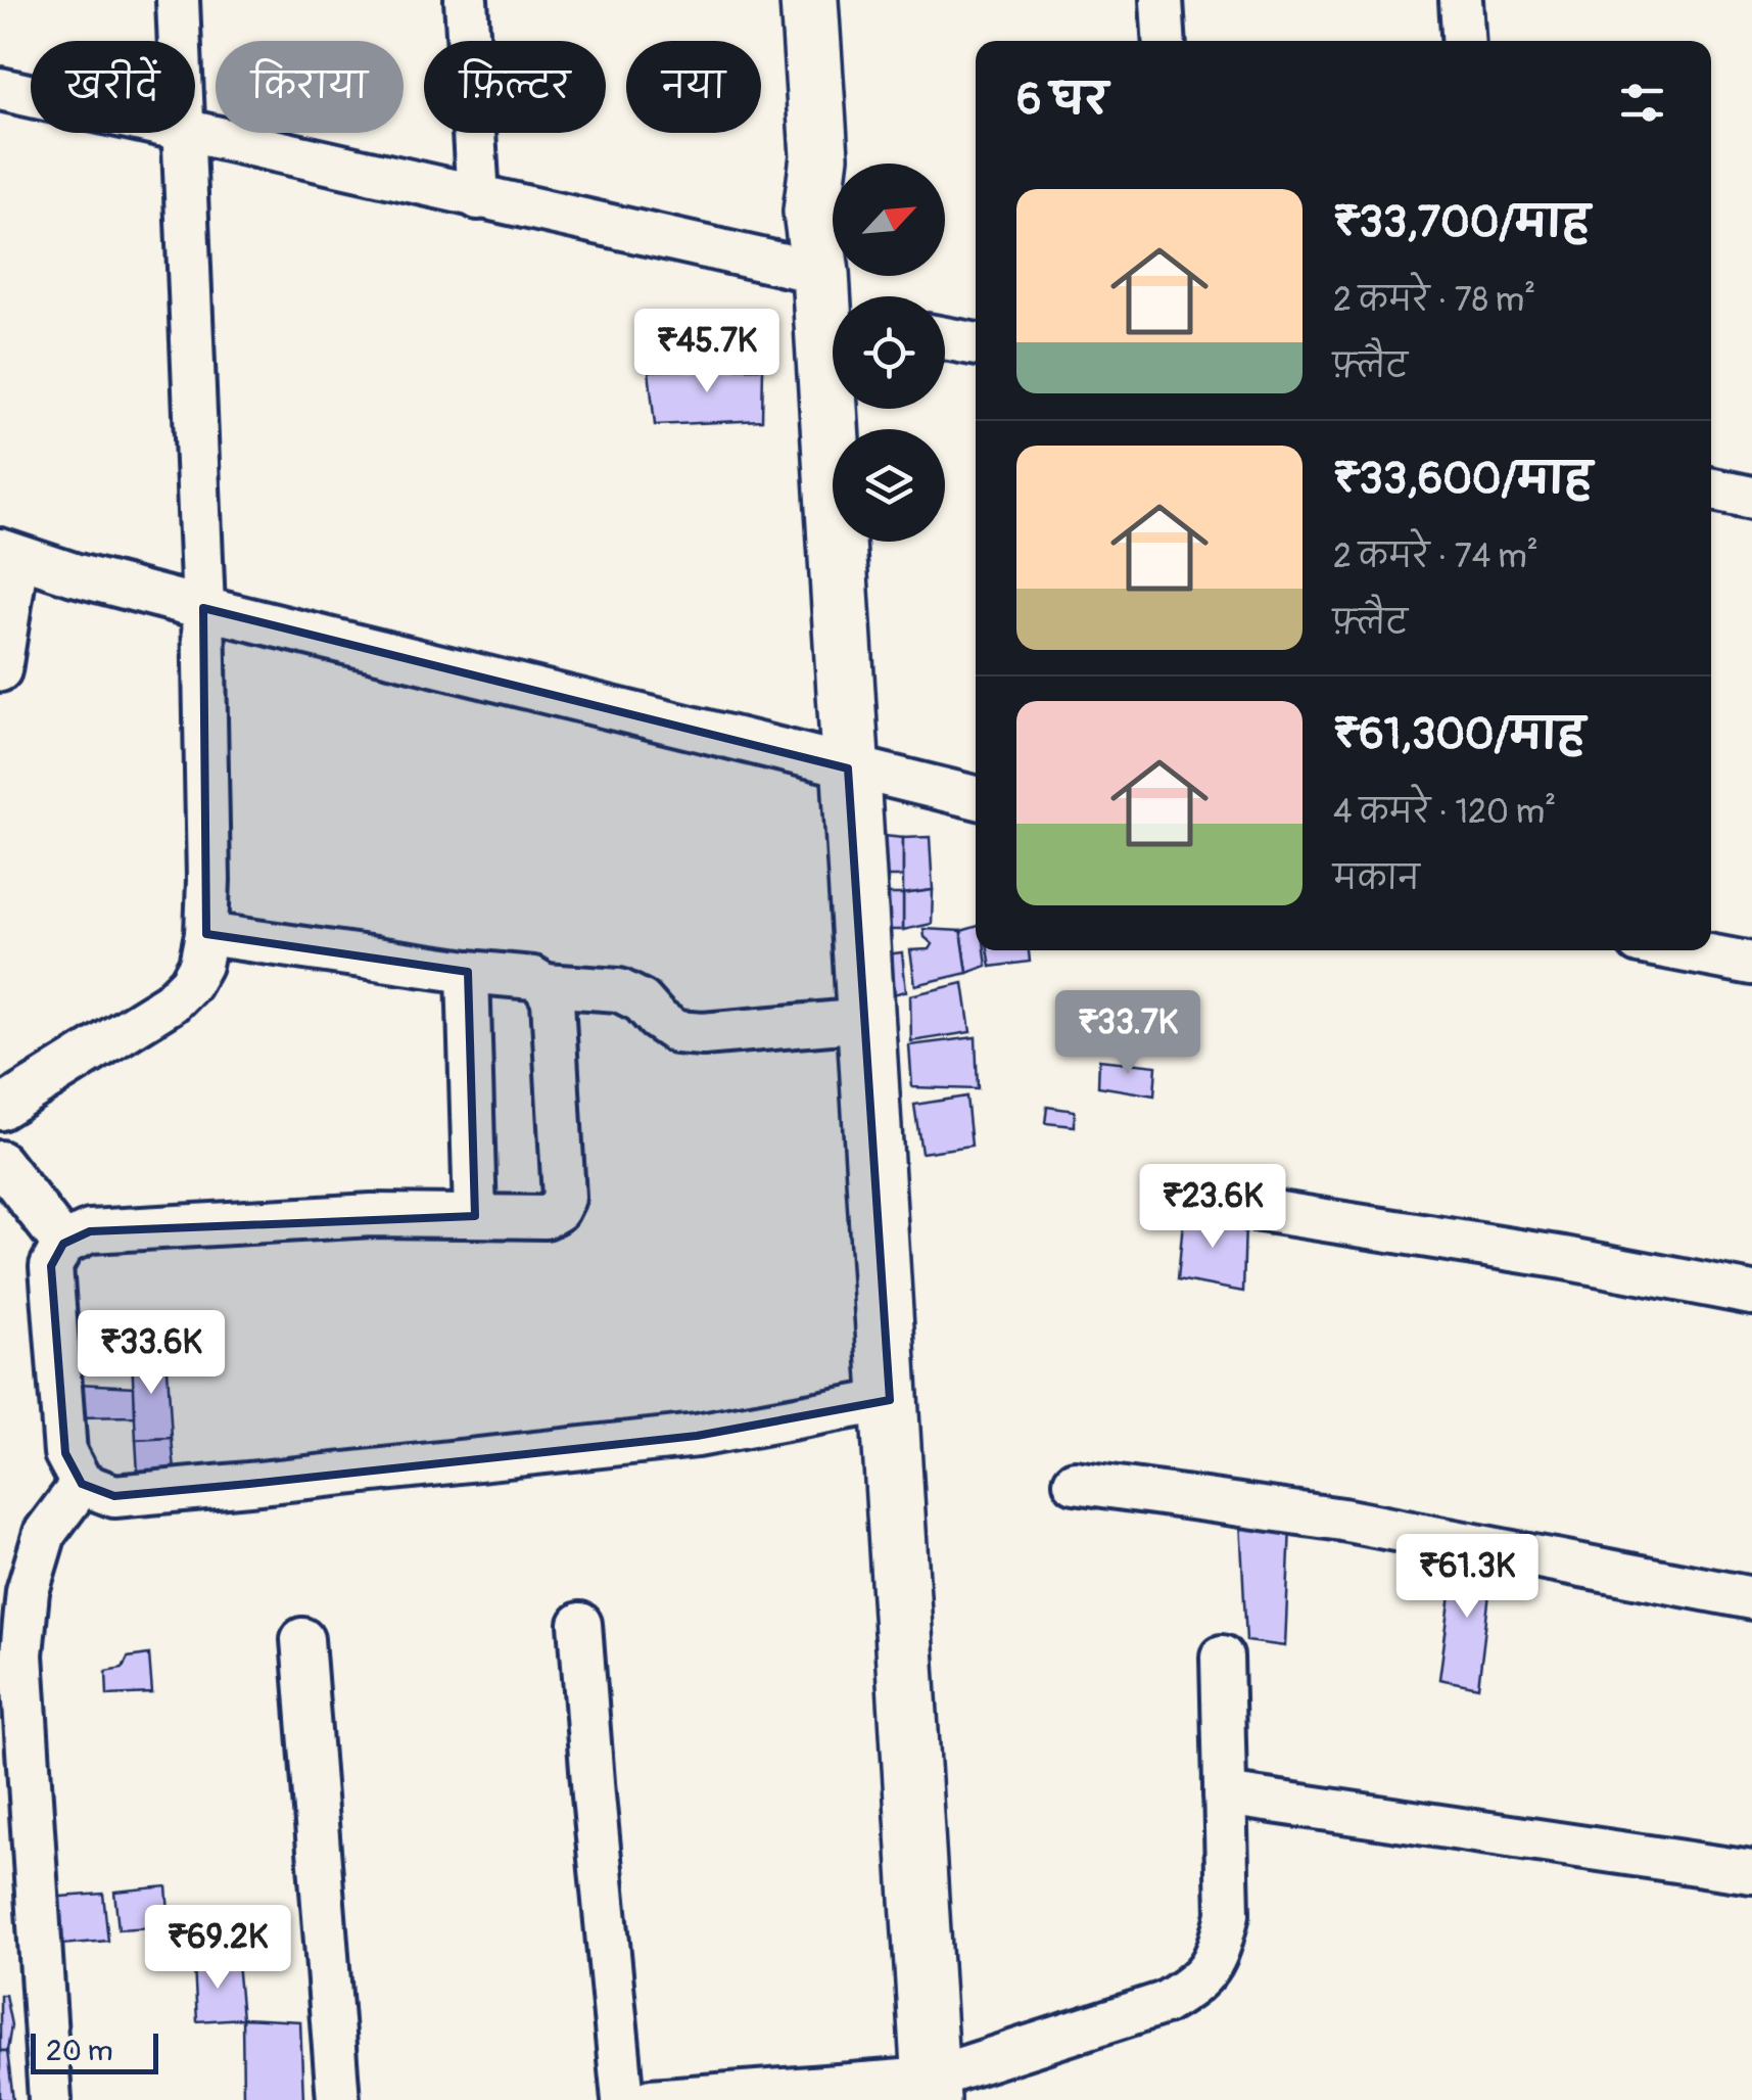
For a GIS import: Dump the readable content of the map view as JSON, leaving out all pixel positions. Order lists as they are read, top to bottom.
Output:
{
  "scale_bar": "20 m",
  "north": "top right",
  "page": {
    "chip": [
      "खरीदें",
      "किराया",
      "फ़िल्टर",
      "नया"
    ],
    "heading": "6 घर",
    "list": [
      {
        "name": "₹33,700/माह",
        "note": "2 कमरे · 78 m² · फ़्लैट"
      },
      {
        "name": "₹33,600/माह",
        "note": "2 कमरे · 74 m² · फ़्लैट"
      },
      {
        "name": "₹61,300/माह",
        "note": "4 कमरे · 120 m² · मकान"
      }
    ],
    "price": [
      "₹45.7K",
      "₹33.7K",
      "₹23.6K",
      "₹33.6K",
      "₹61.3K",
      "₹69.2K"
    ],
    "scale": "20 m"
  }
}
